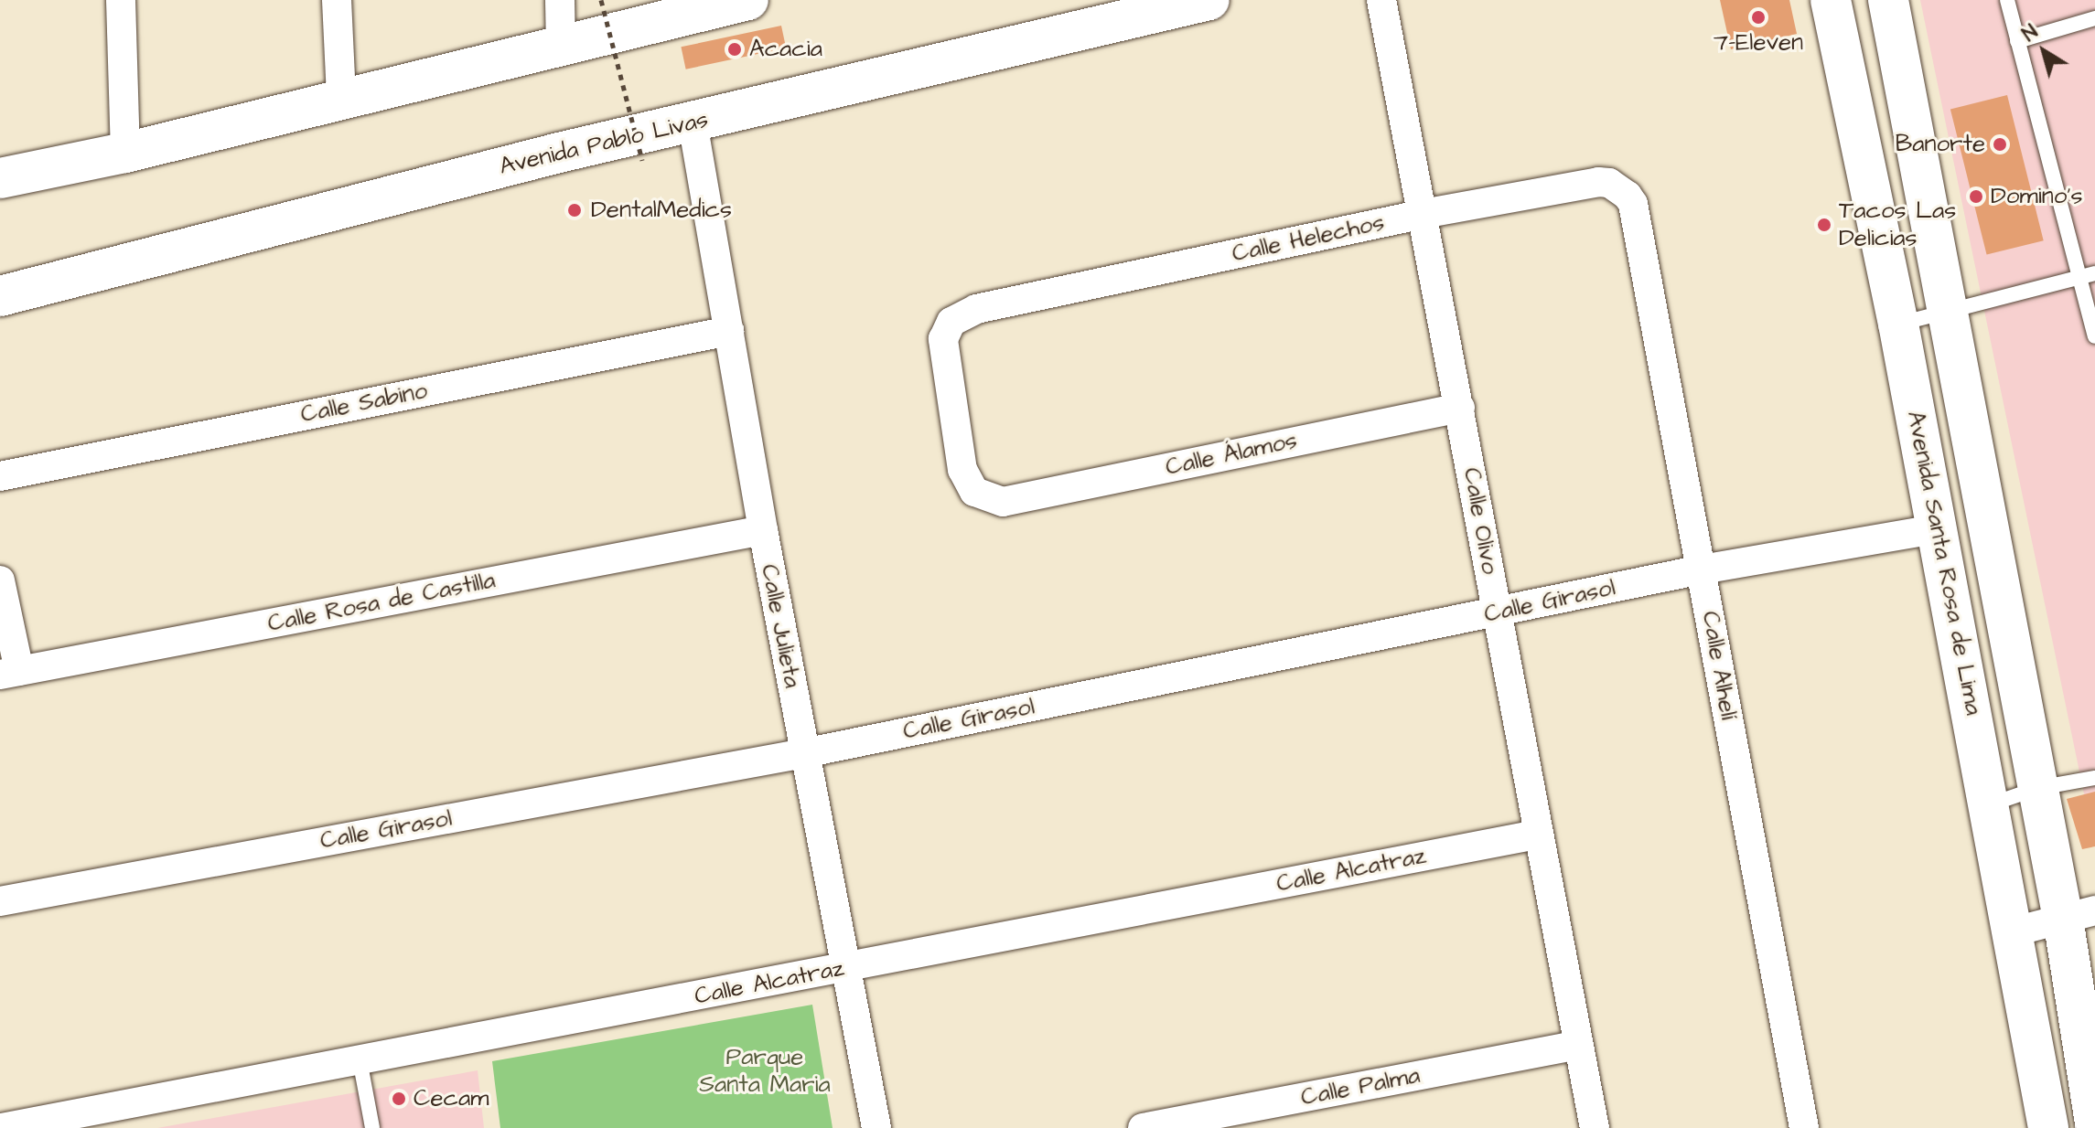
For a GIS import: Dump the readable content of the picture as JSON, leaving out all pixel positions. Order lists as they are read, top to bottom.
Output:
{
  "streets": {
    "street": [
      "Avenida Pablo Livas",
      "Calle Helechos",
      "Calle Sabino",
      "Calle Álamos",
      "Calle Olivo",
      "Avenida Santa Rosa de Lima",
      "Calle Girasol",
      "Calle Rosa de Castilla",
      "Calle Julieta",
      "Calle Alhelí",
      "Calle Alcatraz",
      "Calle Palma"
    ]
  },
  "crossings": [
    ["Avenida Pablo Livas", "Calle Julieta"],
    ["Calle Helechos", "Calle Álamos"],
    ["Calle Helechos", "Calle Olivo"],
    ["Calle Helechos", "Calle Alhelí"],
    ["Calle Sabino", "Calle Julieta"],
    ["Calle Álamos", "Calle Olivo"],
    ["Calle Olivo", "Calle Girasol"],
    ["Calle Olivo", "Calle Alcatraz"],
    ["Calle Olivo", "Calle Palma"],
    ["Avenida Santa Rosa de Lima", "Calle Girasol"],
    ["Calle Girasol", "Calle Julieta"],
    ["Calle Girasol", "Calle Alhelí"],
    ["Calle Rosa de Castilla", "Calle Julieta"],
    ["Calle Julieta", "Calle Alcatraz"]
  ],
  "parks": ["Parque Santa Maria"],
  "places": [
    "7-Eleven",
    "Acacia",
    "Banorte",
    "Domino's",
    "DentalMedics",
    "Tacos Las Delicias",
    "Cecam"
  ],
  "north": "top left"
}
